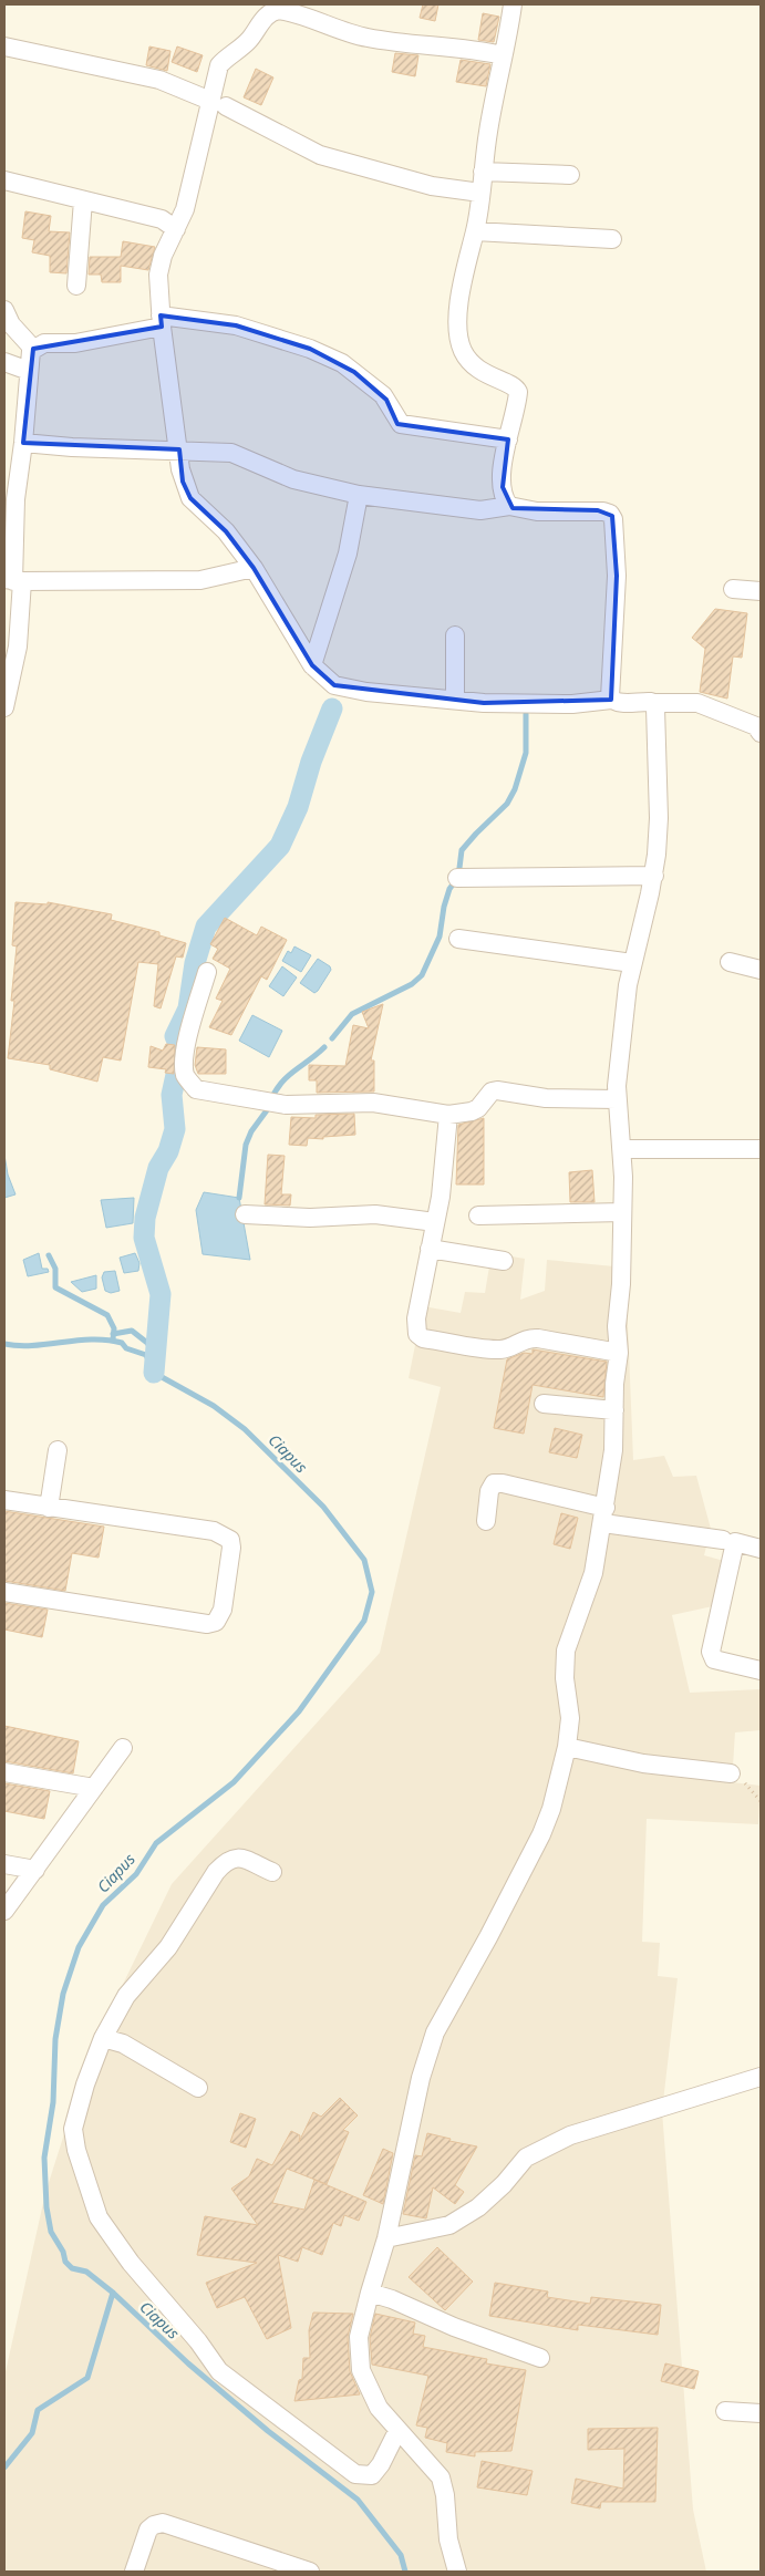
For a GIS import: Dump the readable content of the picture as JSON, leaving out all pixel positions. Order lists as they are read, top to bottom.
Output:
{
  "water": ["Ciapus"]
}
